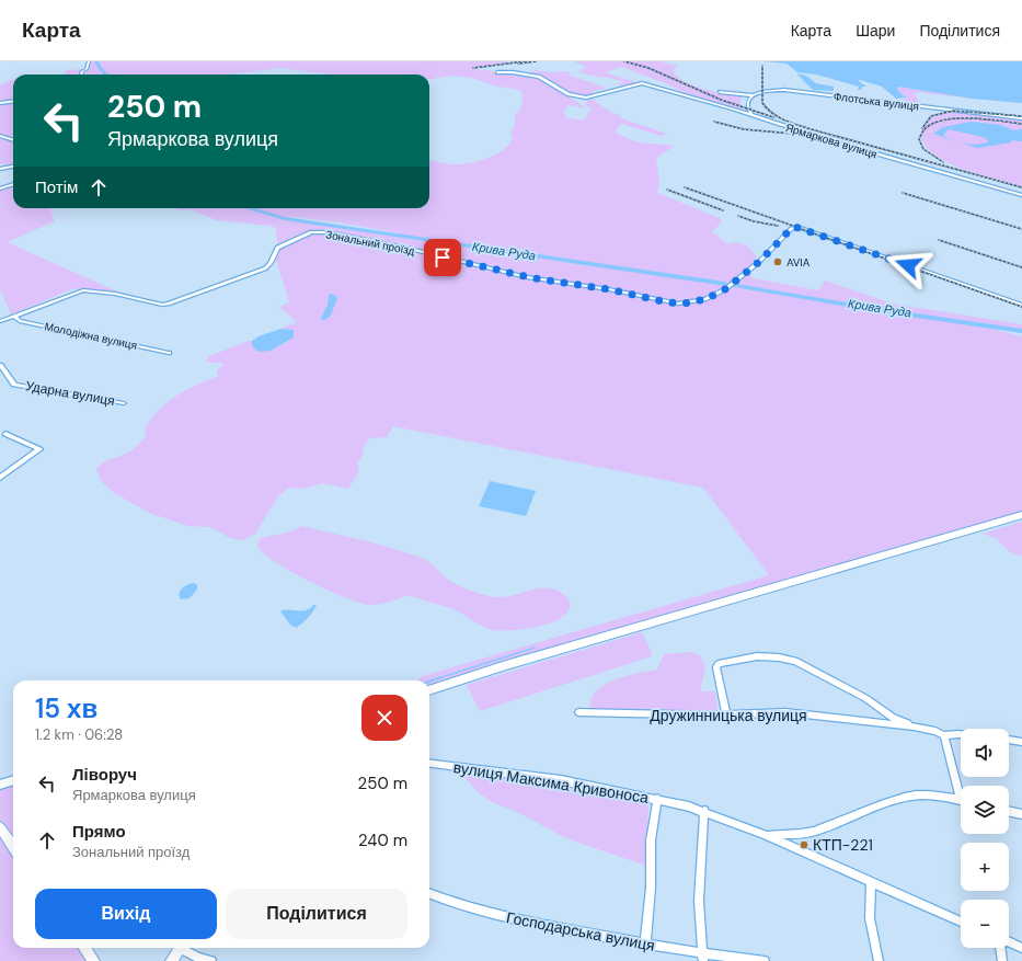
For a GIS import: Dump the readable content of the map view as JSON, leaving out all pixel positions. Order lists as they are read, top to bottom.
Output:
{
  "streets": {
    "street": [
      "Флотська вулиця",
      "Ярмаркова вулиця",
      "Зональний проїзд",
      "Молодіжна вулиця",
      "Ударна вулиця",
      "Дружинницька вулиця",
      "вулиця Максима Кривоноса",
      "Господарська вулиця"
    ]
  },
  "crossings": [
    ["Зональний проїзд", "Молодіжна вулиця"]
  ],
  "water": ["Крива Руда"],
  "places": ["AVIA", "КТП-221"],
  "page": {
    "header": "Карта",
    "nav": ["Карта", "Шари", "Поділитися"],
    "turn": ["250 m", "Ярмаркова вулиця"],
    "then": "Потім",
    "heading": ["15 хв", "1.2 km · 06:28"],
    "map_buttons": ["+", "−"],
    "list": [
      {
        "name": "Ліворуч",
        "note": "Ярмаркова вулиця",
        "value": "250 m"
      },
      {
        "name": "Прямо",
        "note": "Зональний проїзд",
        "value": "240 m"
      }
    ],
    "buttons": ["Вихід", "Поділитися"]
  }
}
